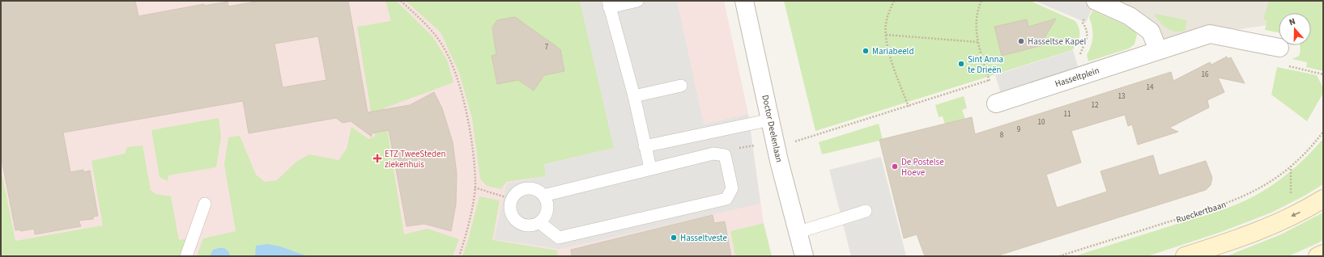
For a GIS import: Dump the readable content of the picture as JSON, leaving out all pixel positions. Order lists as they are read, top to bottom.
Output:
{
  "streets": {
    "street": ["Hasseltplein", "Doctor Deelenlaan"],
    "path": ["Rueckertbaan"]
  },
  "places": {
    "other": [
      "Hasseltse Kapel",
      "Mariabeeld",
      "Sint Anna te Drieën",
      "De Postelse Hoeve",
      "Hasseltveste"
    ],
    "health": ["ETZ TweeSteden ziekenhuis"]
  },
  "house_numbers": [
    "7",
    "16",
    "14",
    "13",
    "12",
    "11",
    "10",
    "9",
    "8"
  ],
  "north": "top"
}
